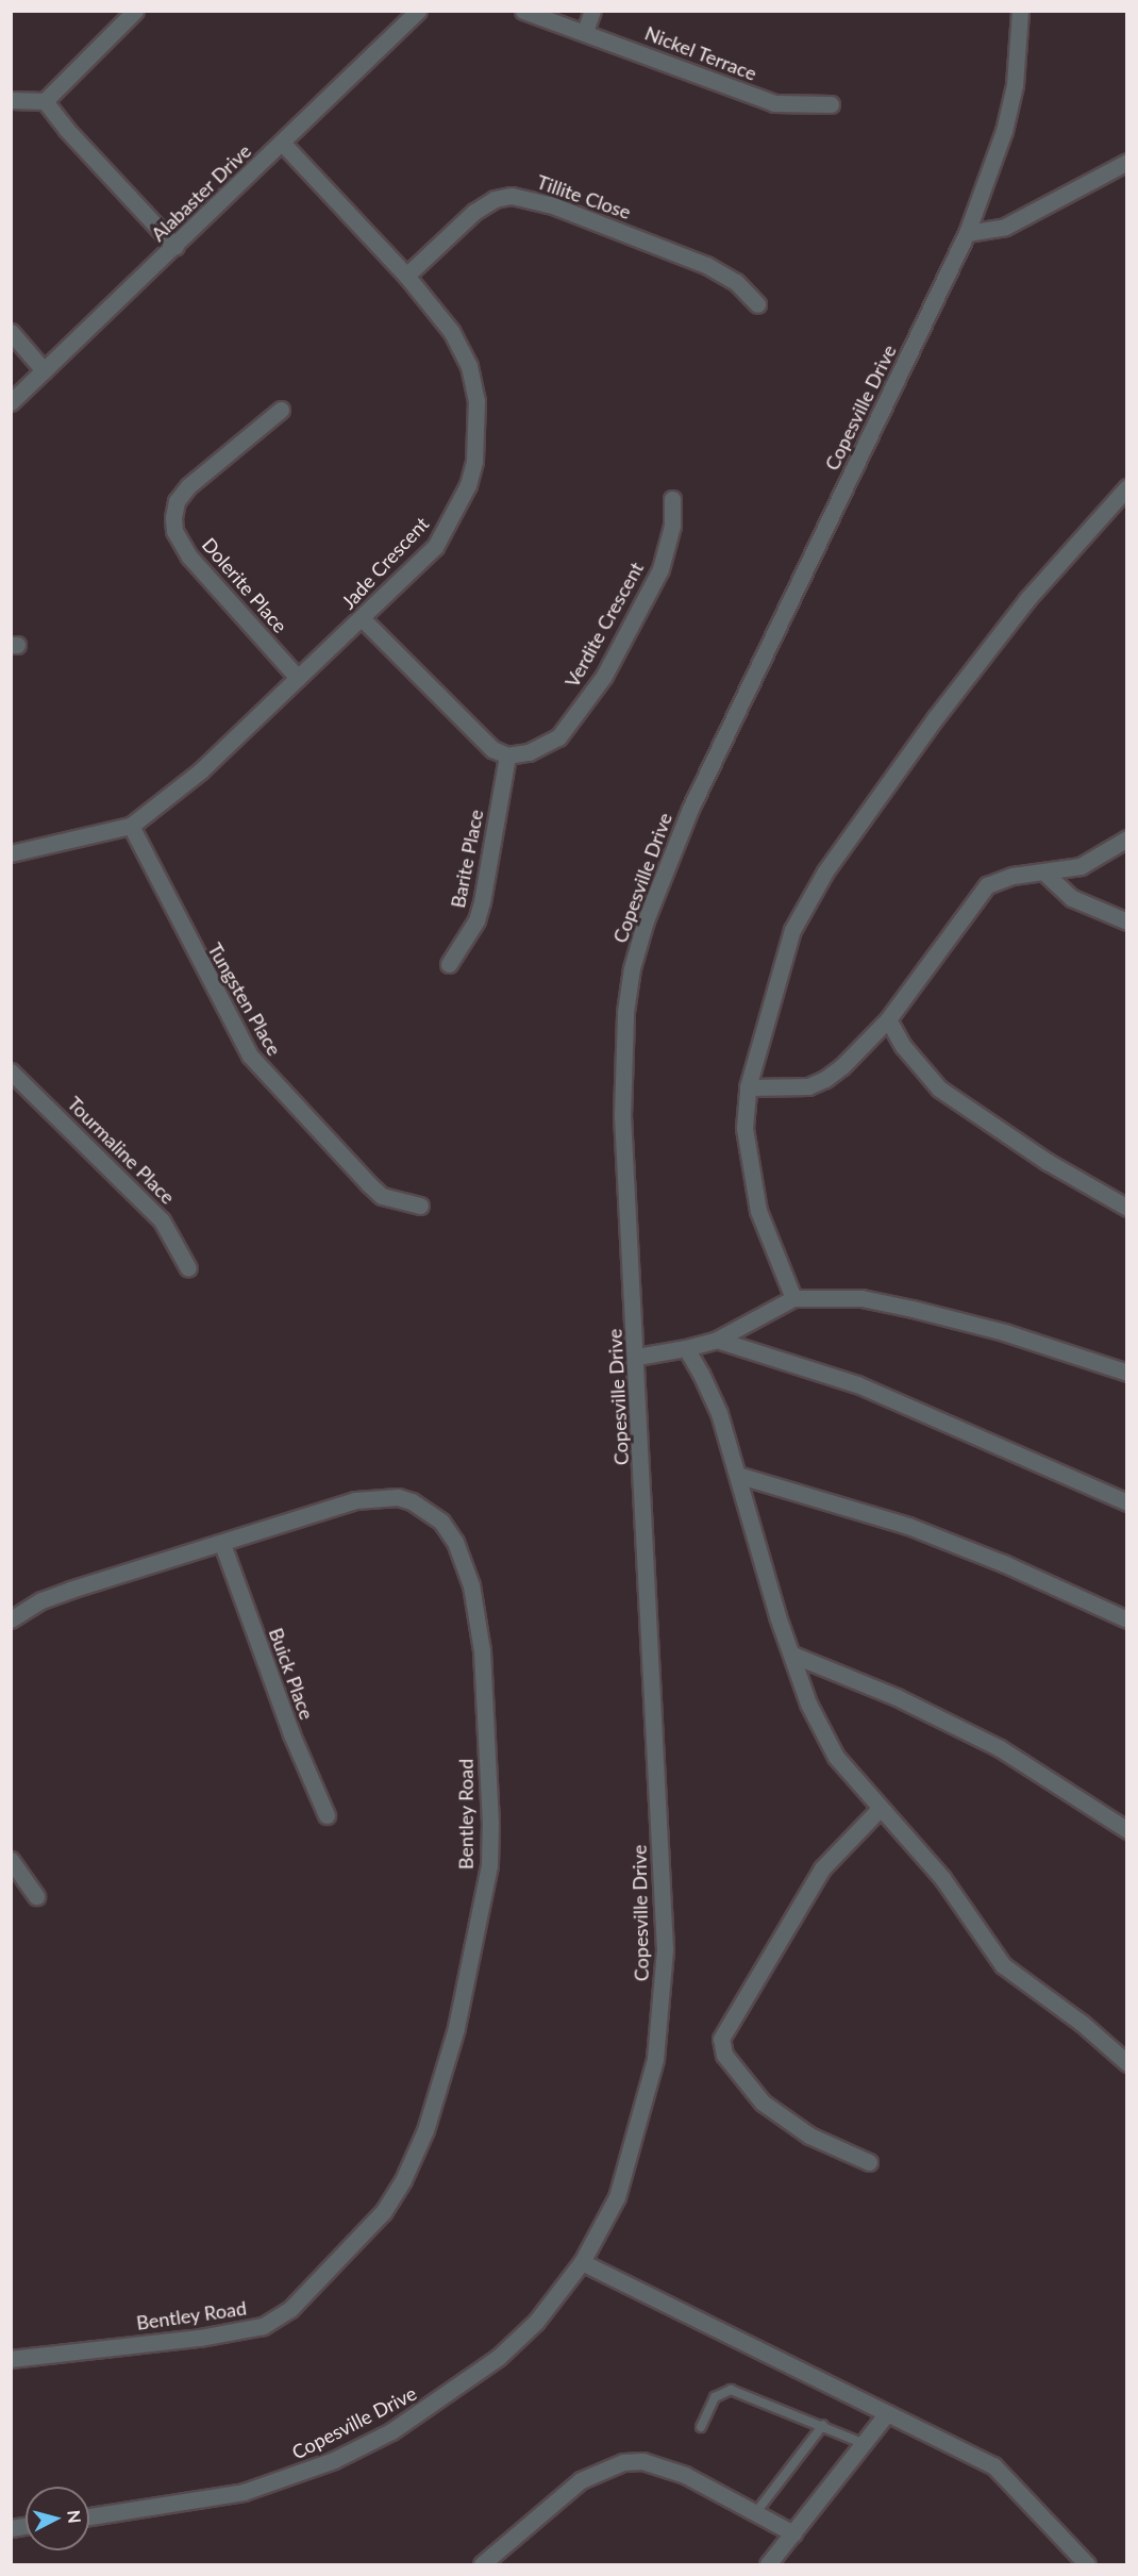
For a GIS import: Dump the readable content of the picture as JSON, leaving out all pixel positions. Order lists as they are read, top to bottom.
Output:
{
  "streets": {
    "street": [
      "Nickel Terrace",
      "Alabaster Drive",
      "Tillite Close",
      "Copesville Drive",
      "Jade Crescent",
      "Dolerite Place",
      "Verdite Crescent",
      "Barite Place",
      "Tungsten Place",
      "Tourmaline Place",
      "Buick Place",
      "Bentley Road"
    ]
  },
  "crossings": [
    ["Alabaster Drive", "Jade Crescent"],
    ["Tillite Close", "Jade Crescent"],
    ["Jade Crescent", "Dolerite Place"],
    ["Jade Crescent", "Tungsten Place"],
    ["Verdite Crescent", "Barite Place"],
    ["Buick Place", "Bentley Road"]
  ],
  "north": "right"
}
